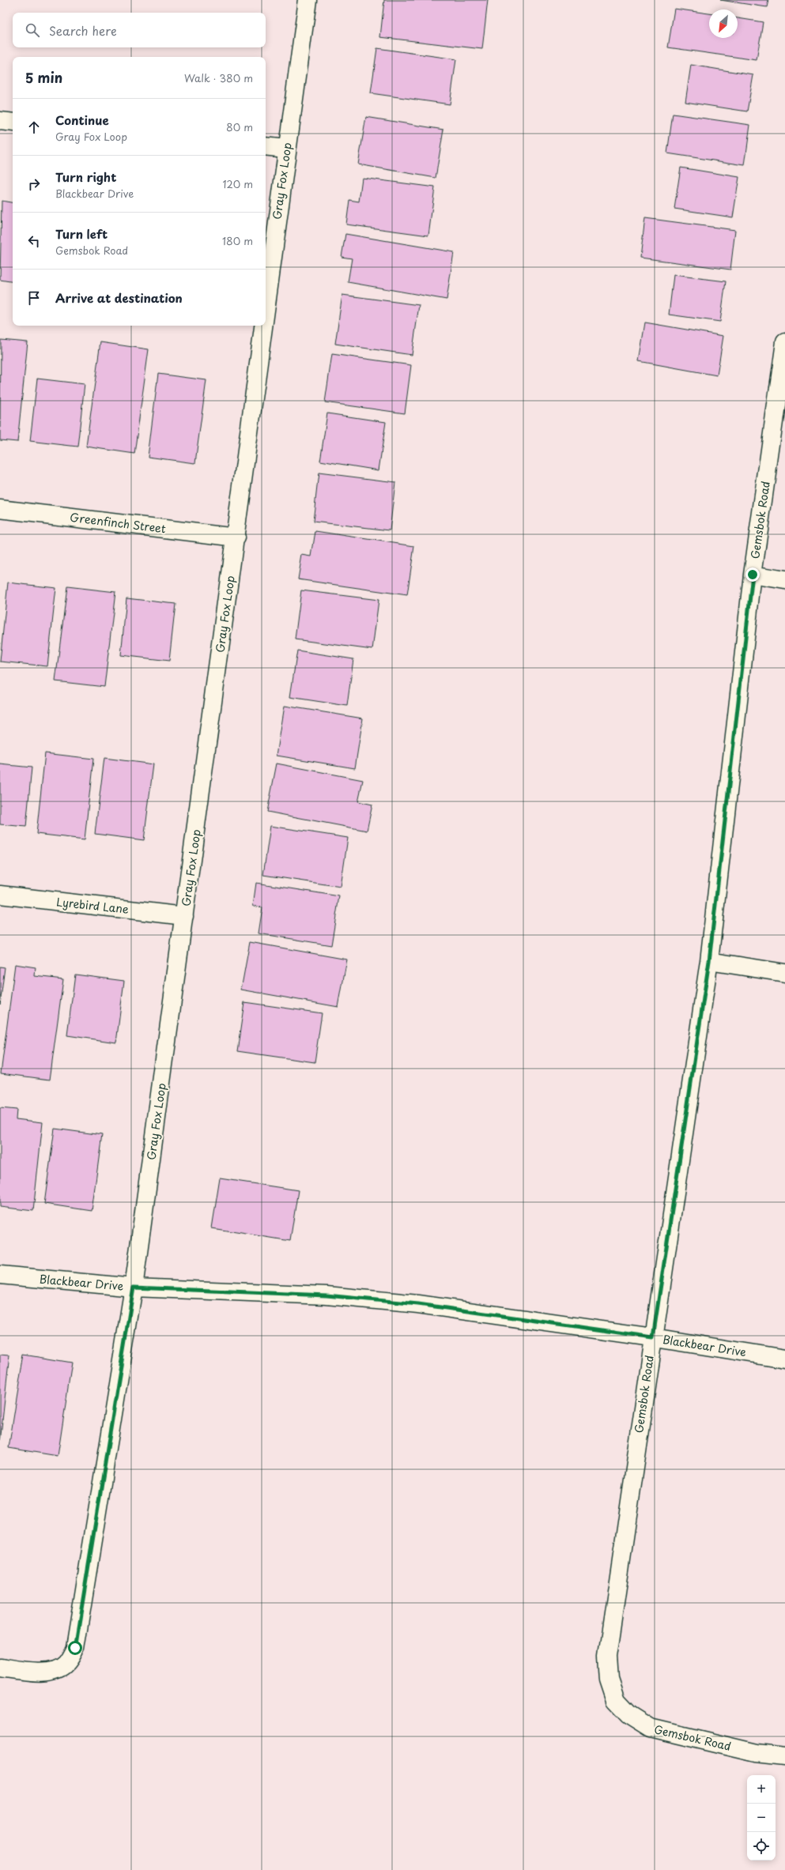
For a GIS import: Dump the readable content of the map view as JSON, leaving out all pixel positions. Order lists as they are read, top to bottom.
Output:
{
  "streets": {
    "street": [
      "Gray Fox Loop",
      "Gemsbok Road",
      "Greenfinch Street",
      "Lyrebird Lane",
      "Blackbear Drive"
    ]
  },
  "crossings": [
    ["Gray Fox Loop", "Greenfinch Street"],
    ["Gray Fox Loop", "Lyrebird Lane"],
    ["Gray Fox Loop", "Blackbear Drive"],
    ["Gemsbok Road", "Blackbear Drive"]
  ],
  "north": "bottom left",
  "page": {
    "search": "Search here",
    "heading": ["5 min", "Walk · 380 m"],
    "list": [
      ["Continue", "Gray Fox Loop", "80 m"],
      ["Turn right", "Blackbear Drive", "120 m"],
      ["Turn left", "Gemsbok Road", "180 m"],
      "Arrive at destination"
    ],
    "map_buttons": ["+", "−"]
  }
}
